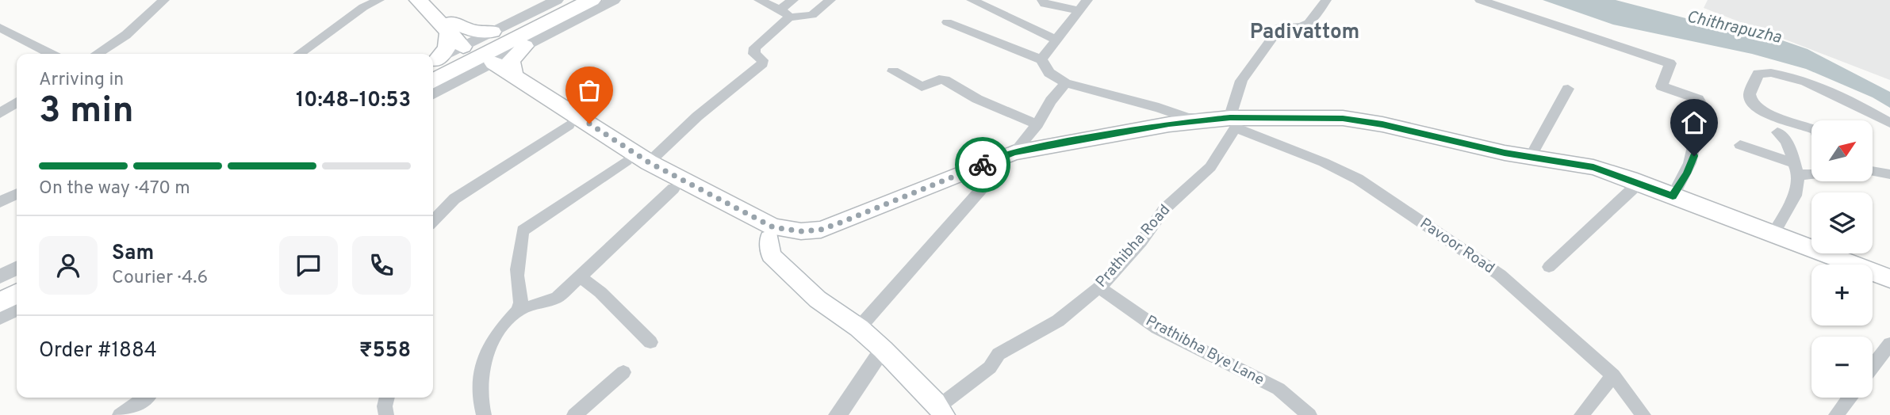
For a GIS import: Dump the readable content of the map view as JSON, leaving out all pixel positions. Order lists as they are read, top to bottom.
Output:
{
  "streets": {
    "street": ["Prathibha Road", "Pavoor Road", "Prathibha Bye Lane"]
  },
  "crossings": [
    ["Prathibha Road", "Pavoor Road"],
    ["Prathibha Road", "Prathibha Bye Lane"]
  ],
  "districts": ["Padivattom"],
  "water": ["Chithrapuzha"],
  "north": "top right",
  "page": {
    "heading": ["3 min", "Arriving in", "10:48–10:53"],
    "panel": [
      "Sam",
      "Courier · 4.6",
      "Order #1884",
      "₹558"
    ],
    "map_buttons": ["+", "−"],
    "bar": "On the way · 470 m"
  }
}
